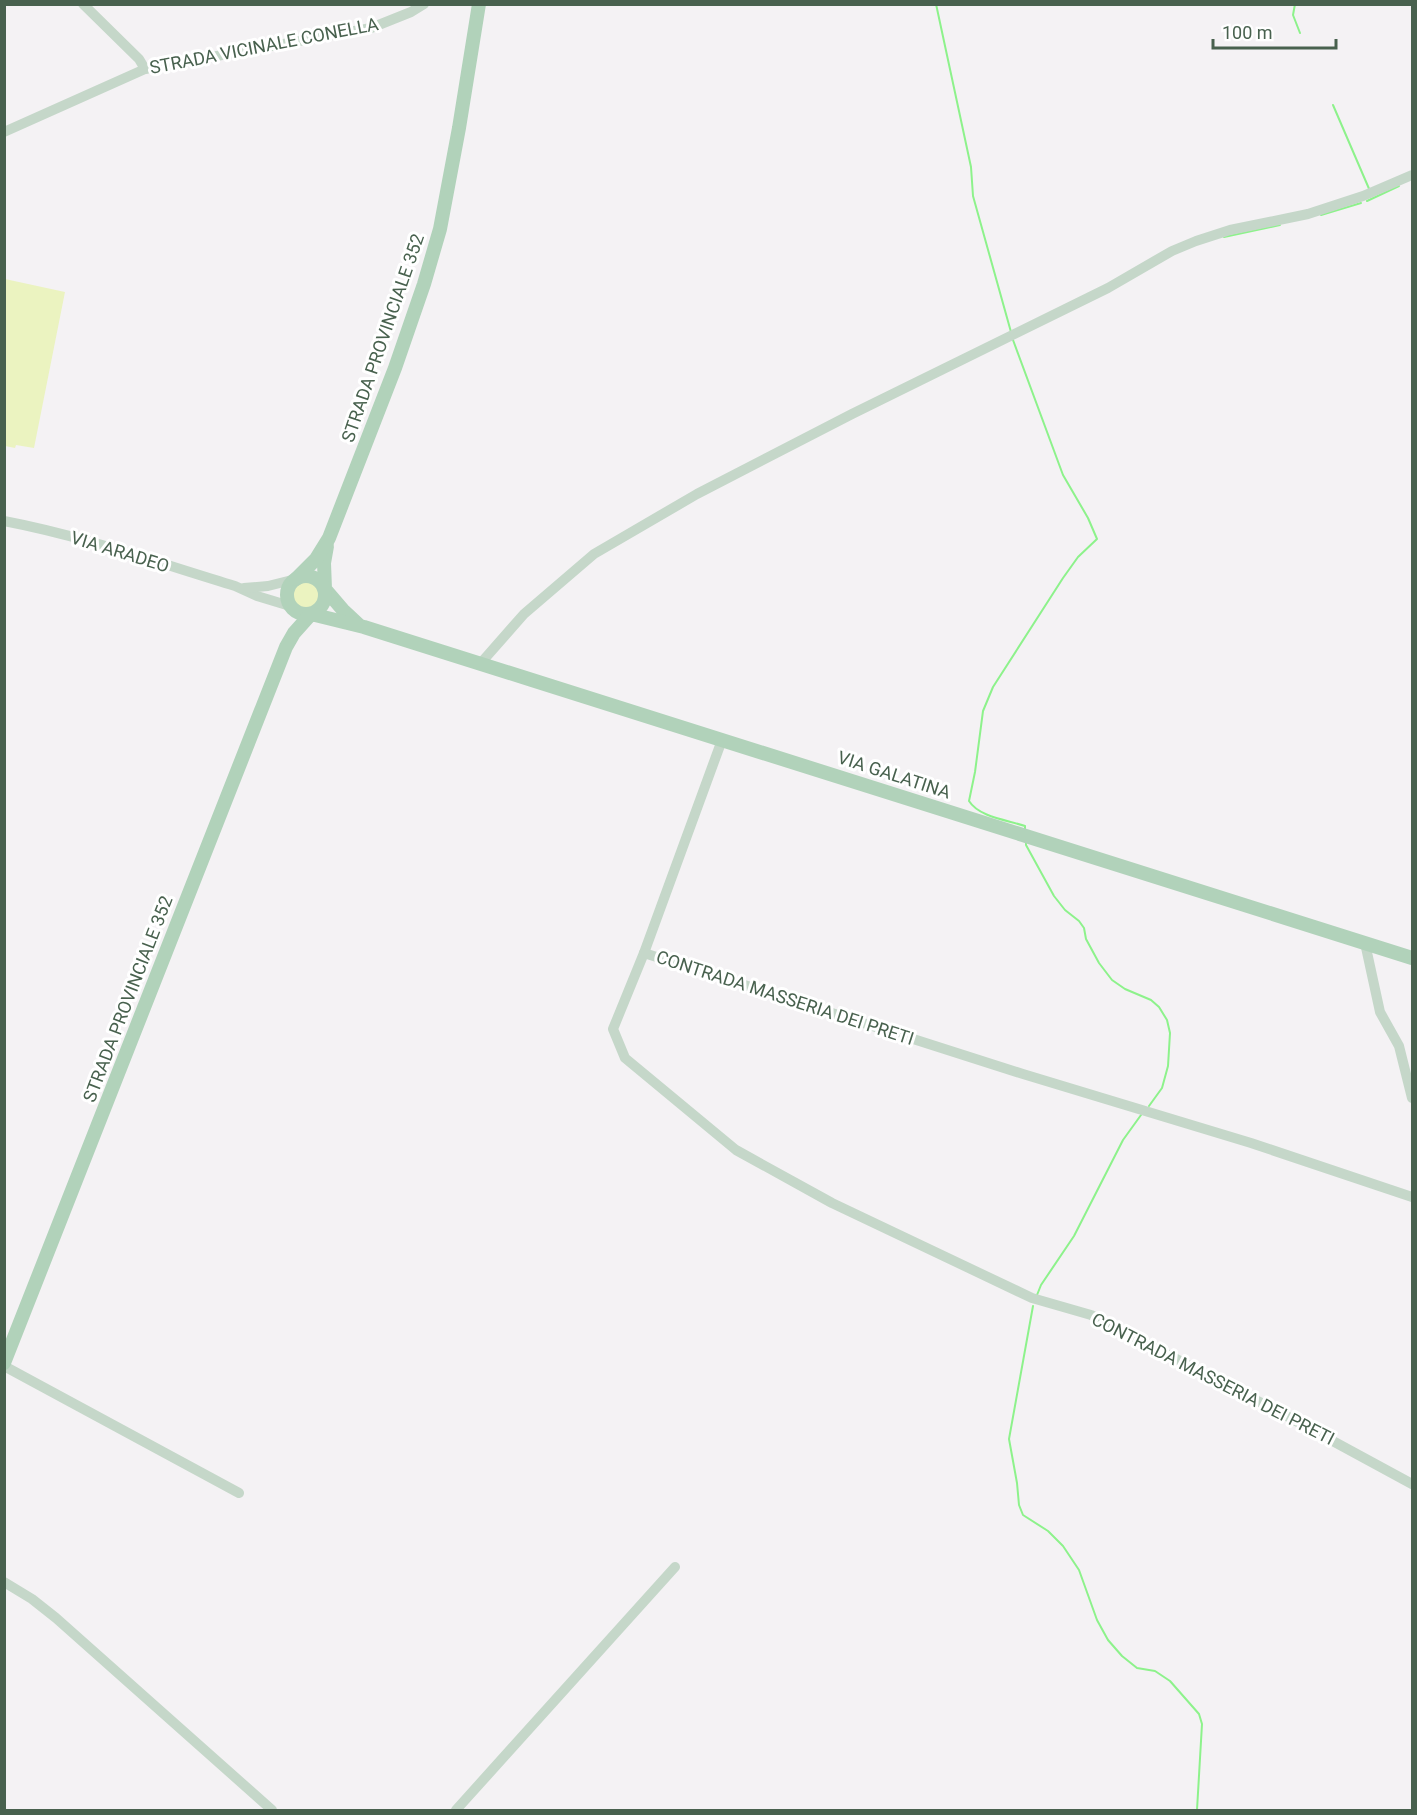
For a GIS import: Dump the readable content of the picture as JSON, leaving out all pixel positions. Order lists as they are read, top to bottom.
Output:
{
  "streets": {
    "main road": ["STRADA PROVINCIALE 352", "VIA GALATINA"],
    "street": ["STRADA VICINALE CONELLA", "VIA ARADEO", "CONTRADA MASSERIA DEI PRETI"]
  },
  "crossings": [
    ["STRADA PROVINCIALE 352", "VIA ARADEO"],
    ["STRADA PROVINCIALE 352", "VIA GALATINA"],
    ["VIA ARADEO", "VIA GALATINA"]
  ],
  "scale_bar": "100 m"
}
